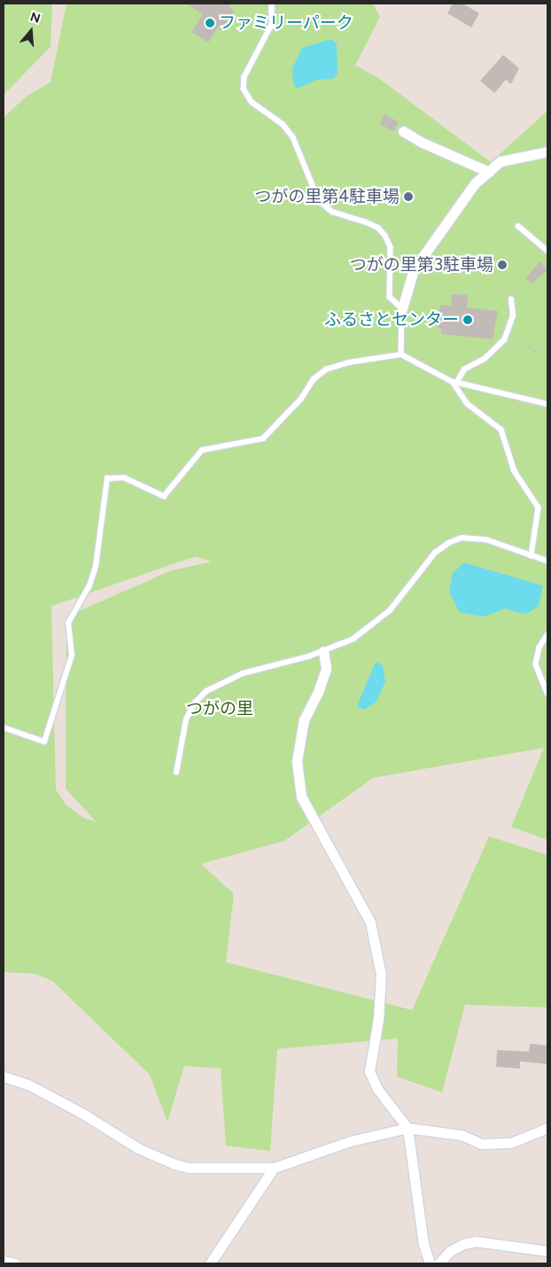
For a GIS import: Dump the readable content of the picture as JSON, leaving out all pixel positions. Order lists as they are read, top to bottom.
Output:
{
  "parks": ["つがの里"],
  "places": [
    "ファミリーパーク",
    "つがの里第4駐車場",
    "つがの里第3駐車場",
    "ふるさとセンター"
  ],
  "north": "top"
}
